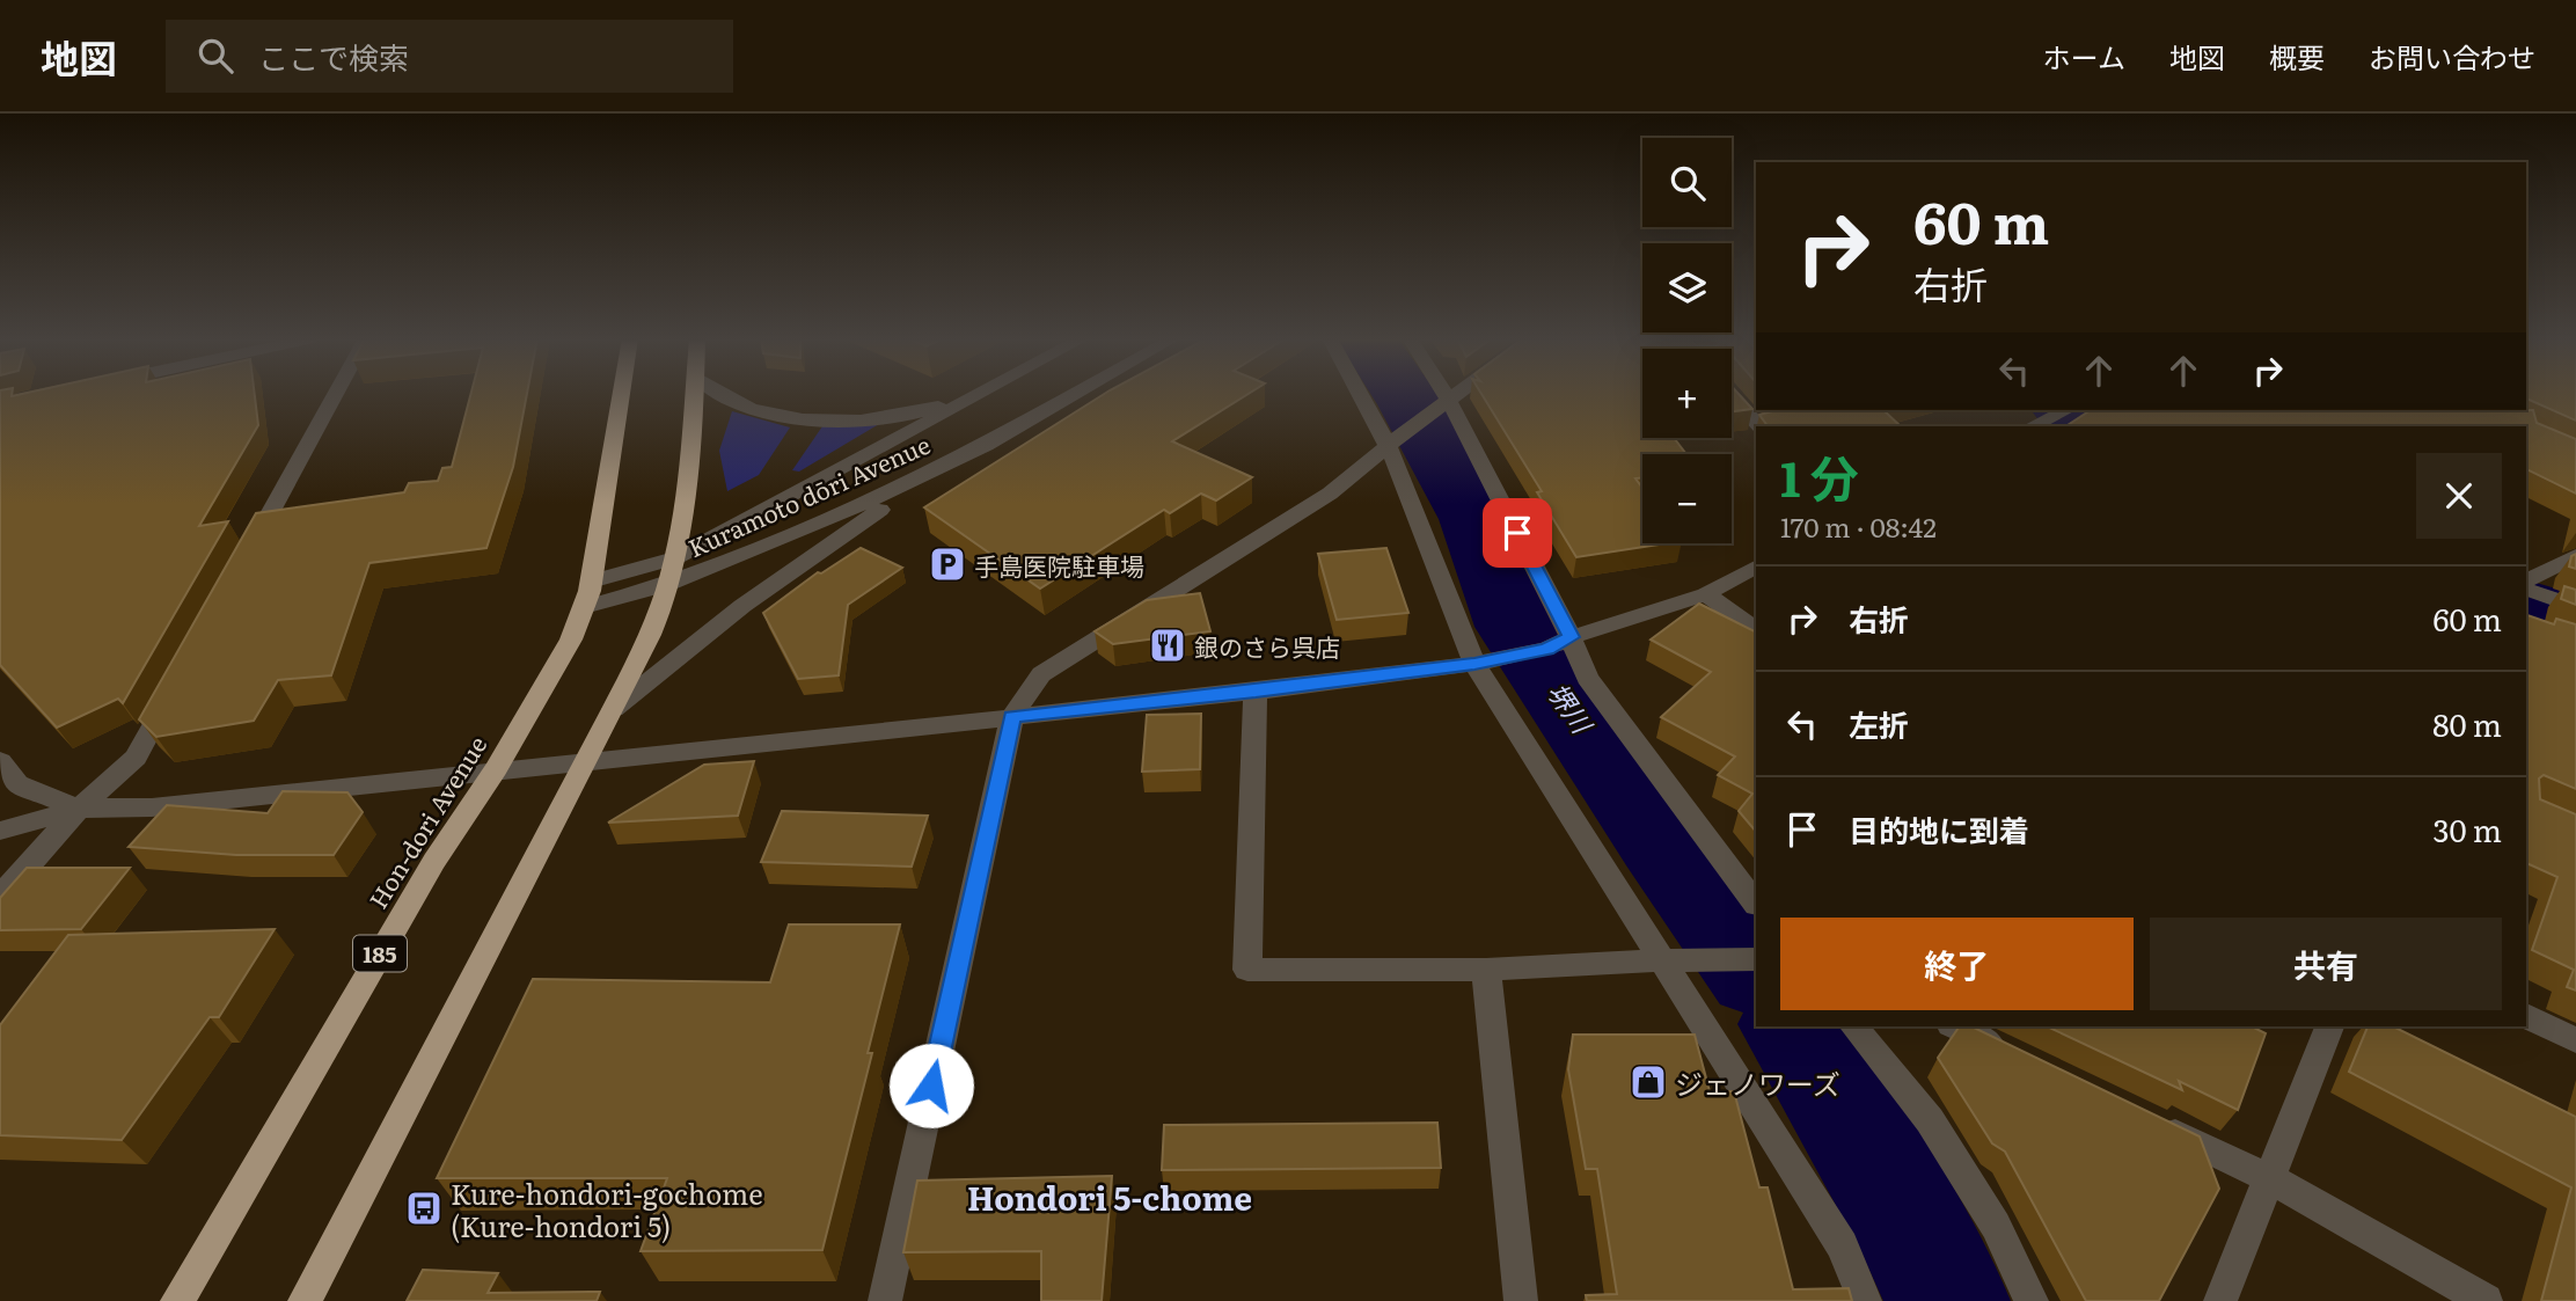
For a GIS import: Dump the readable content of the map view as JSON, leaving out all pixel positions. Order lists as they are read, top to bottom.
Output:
{
  "streets": {
    "highway": ["Hon-dori Avenue", "185"],
    "street": ["Kuramoto dōri Avenue"]
  },
  "crossings": [
    ["Kuramoto dōri Avenue", "Hon-dori Avenue"]
  ],
  "districts": ["Hondori 5-chome"],
  "water": ["堺川"],
  "places": {
    "parking": ["手島医院駐車場"],
    "restaurant": ["銀のさら呉店"],
    "shop": ["ジェノワーズ"],
    "bus stop": ["Kure-hondori-gochome (Kure-hondori 5)"]
  },
  "page": {
    "header": "地図",
    "search": "ここで検索",
    "nav": [
      "ホーム",
      "地図",
      "概要",
      "お問い合わせ"
    ],
    "map_buttons": ["+", "−"],
    "turn": ["60 m", "右折"],
    "heading": ["1 分", "170 m · 08:42"],
    "list": [
      {
        "name": "右折",
        "value": "60 m"
      },
      {
        "name": "左折",
        "value": "80 m"
      },
      {
        "name": "目的地に到着",
        "value": "30 m"
      }
    ],
    "buttons": ["終了", "共有"]
  }
}
